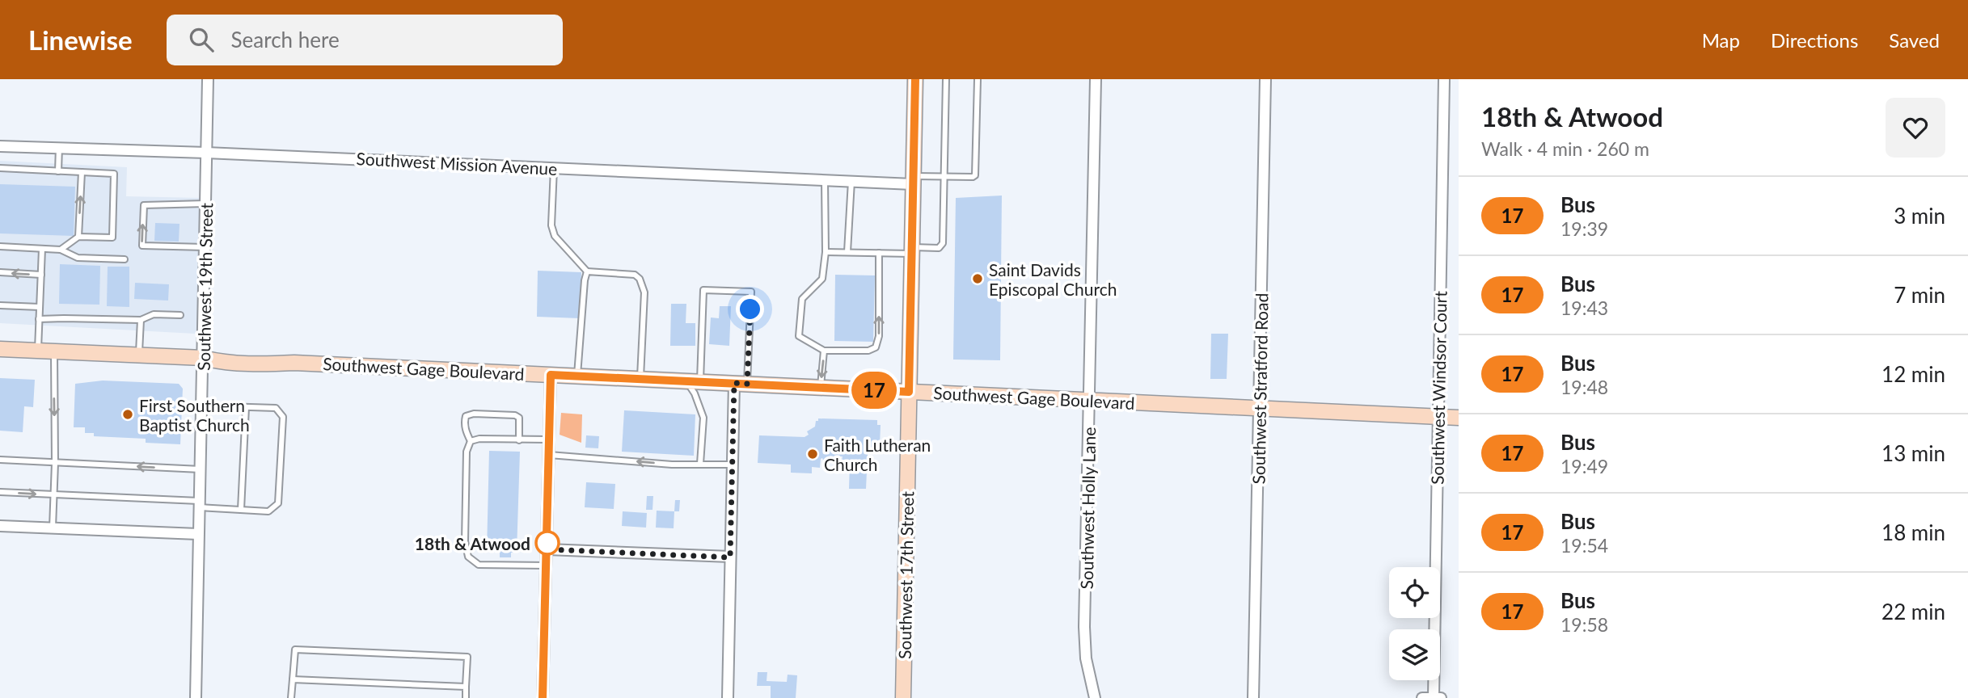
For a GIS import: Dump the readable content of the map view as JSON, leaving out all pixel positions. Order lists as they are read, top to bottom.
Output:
{
  "streets": {
    "main road": ["Southwest Gage Boulevard", "Southwest 17th Street"],
    "street": [
      "Southwest Mission Avenue",
      "Southwest 19th Street",
      "Southwest Windsor Court",
      "Southwest Stratford Road",
      "Southwest Holly Lane"
    ]
  },
  "crossings": [
    ["Southwest Mission Avenue", "Southwest 19th Street"],
    ["Southwest Mission Avenue", "Southwest 17th Street"],
    ["Southwest 19th Street", "Southwest Gage Boulevard"],
    ["Southwest Gage Boulevard", "Southwest Windsor Court"],
    ["Southwest Gage Boulevard", "Southwest Stratford Road"],
    ["Southwest Gage Boulevard", "Southwest Holly Lane"],
    ["Southwest Gage Boulevard", "Southwest 17th Street"]
  ],
  "places": [
    "Saint Davids Episcopal Church",
    "First Southern Baptist Church",
    "Faith Lutheran Church",
    "18th & Atwood"
  ],
  "lines": ["bus line 17"],
  "page": {
    "header": "Linewise",
    "search": "Search here",
    "nav": ["Map", "Directions", "Saved"],
    "on_map": "17",
    "heading": ["18th & Atwood", "Walk · 4 min · 260 m"],
    "list": [
      {
        "mark": "17",
        "name": "Bus",
        "note": "19:39",
        "value": "3 min"
      },
      {
        "mark": "17",
        "name": "Bus",
        "note": "19:43",
        "value": "7 min"
      },
      {
        "mark": "17",
        "name": "Bus",
        "note": "19:48",
        "value": "12 min"
      },
      {
        "mark": "17",
        "name": "Bus",
        "note": "19:49",
        "value": "13 min"
      },
      {
        "mark": "17",
        "name": "Bus",
        "note": "19:54",
        "value": "18 min"
      },
      {
        "mark": "17",
        "name": "Bus",
        "note": "19:58",
        "value": "22 min"
      }
    ]
  }
}
